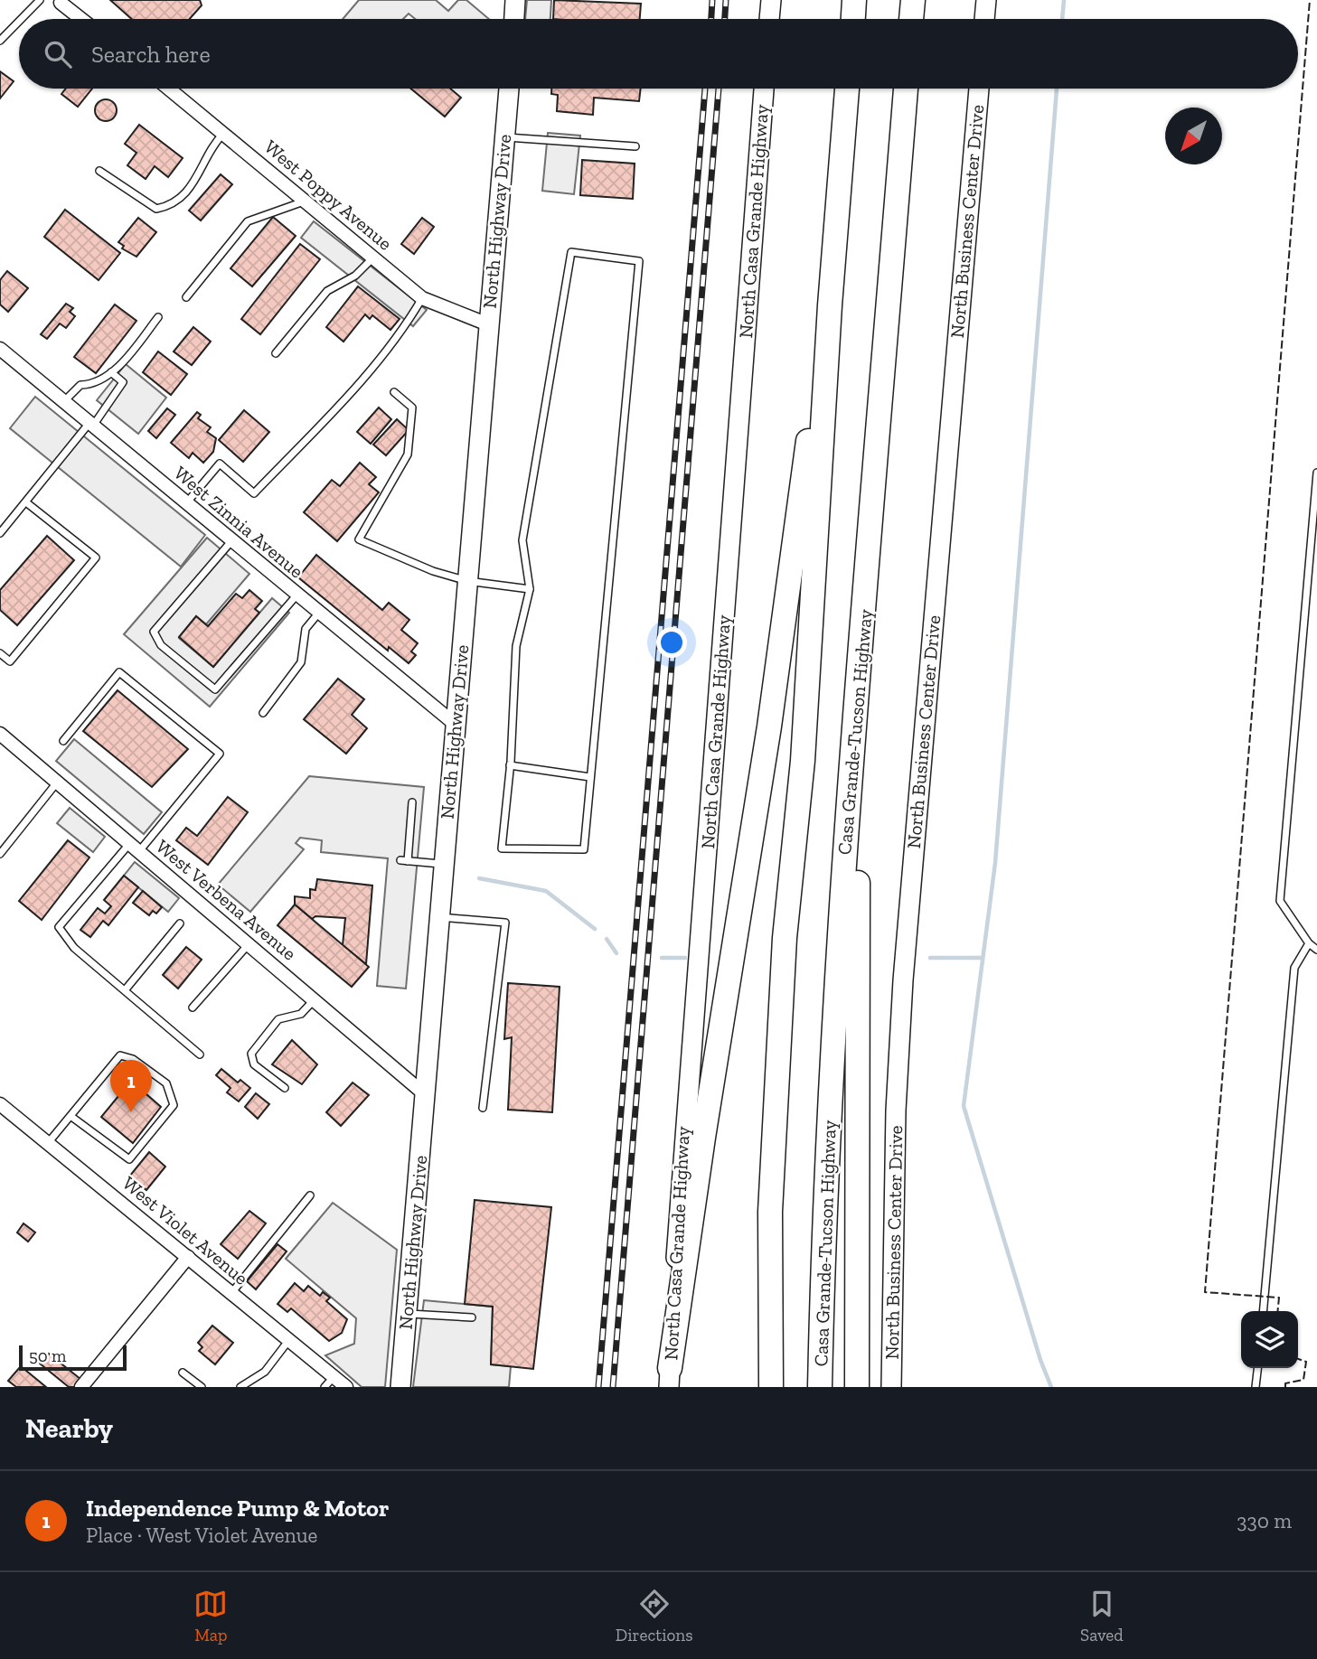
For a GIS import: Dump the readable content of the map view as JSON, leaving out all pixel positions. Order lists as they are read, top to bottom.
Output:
{
  "streets": {
    "highway": ["Casa Grande-Tucson Highway"],
    "main road": ["North Highway Drive", "North Casa Grande Highway", "North Business Center Drive"],
    "street": [
      "West Poppy Avenue",
      "West Zinnia Avenue",
      "West Verbena Avenue",
      "West Violet Avenue"
    ]
  },
  "crossings": [
    ["West Poppy Avenue", "North Highway Drive"],
    ["North Highway Drive", "West Zinnia Avenue"],
    ["North Highway Drive", "West Verbena Avenue"]
  ],
  "scale_bar": "50 m",
  "north": "bottom left",
  "page": {
    "search": "Search here",
    "pins": "1",
    "scale": "50 m",
    "heading": "Nearby",
    "list": [
      {
        "mark": "1",
        "name": "Independence Pump & Motor",
        "note": "Place · West Violet Avenue",
        "value": "330 m"
      }
    ],
    "nav": ["Map", "Directions", "Saved"]
  }
}
